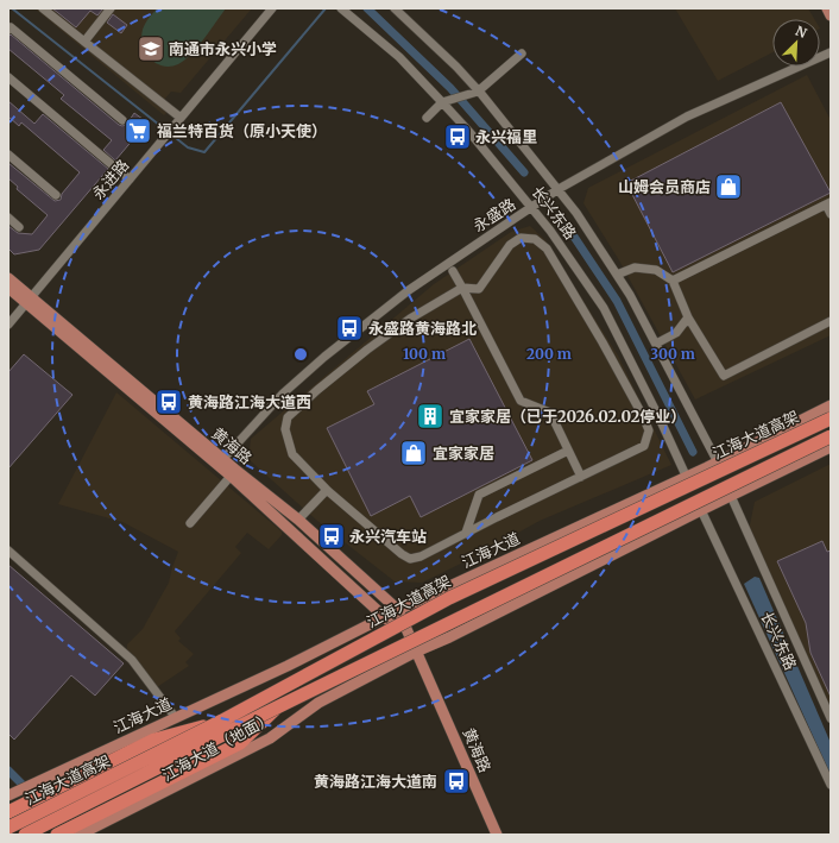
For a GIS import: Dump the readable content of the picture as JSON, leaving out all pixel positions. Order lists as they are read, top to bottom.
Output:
{
  "streets": {
    "highway": ["江海大道高架"],
    "main road": ["黄海路", "江海大道", "江海大道（地面）"],
    "street": ["永进路", "长兴东路", "永盛路"]
  },
  "crossings": [
    ["永进路", "黄海路"],
    ["长兴东路", "永盛路"],
    ["长兴东路", "江海大道"],
    ["永盛路", "黄海路"],
    ["黄海路", "江海大道"],
    ["黄海路", "江海大道（地面）"]
  ],
  "places": {
    "school or university": ["南通市永兴小学"],
    "supermarket": ["福兰特百货（原小天使）"],
    "bus stop": [
      "永兴福里",
      "永盛路黄海路北",
      "黄海路江海大道西",
      "永兴汽车站",
      "黄海路江海大道南"
    ],
    "shop": ["山姆会员商店", "宜家家居"],
    "building": ["宜家家居（已于2026.02.02停业）"]
  },
  "north": "top right",
  "rings": ["100 m", "200 m", "300 m"]
}
